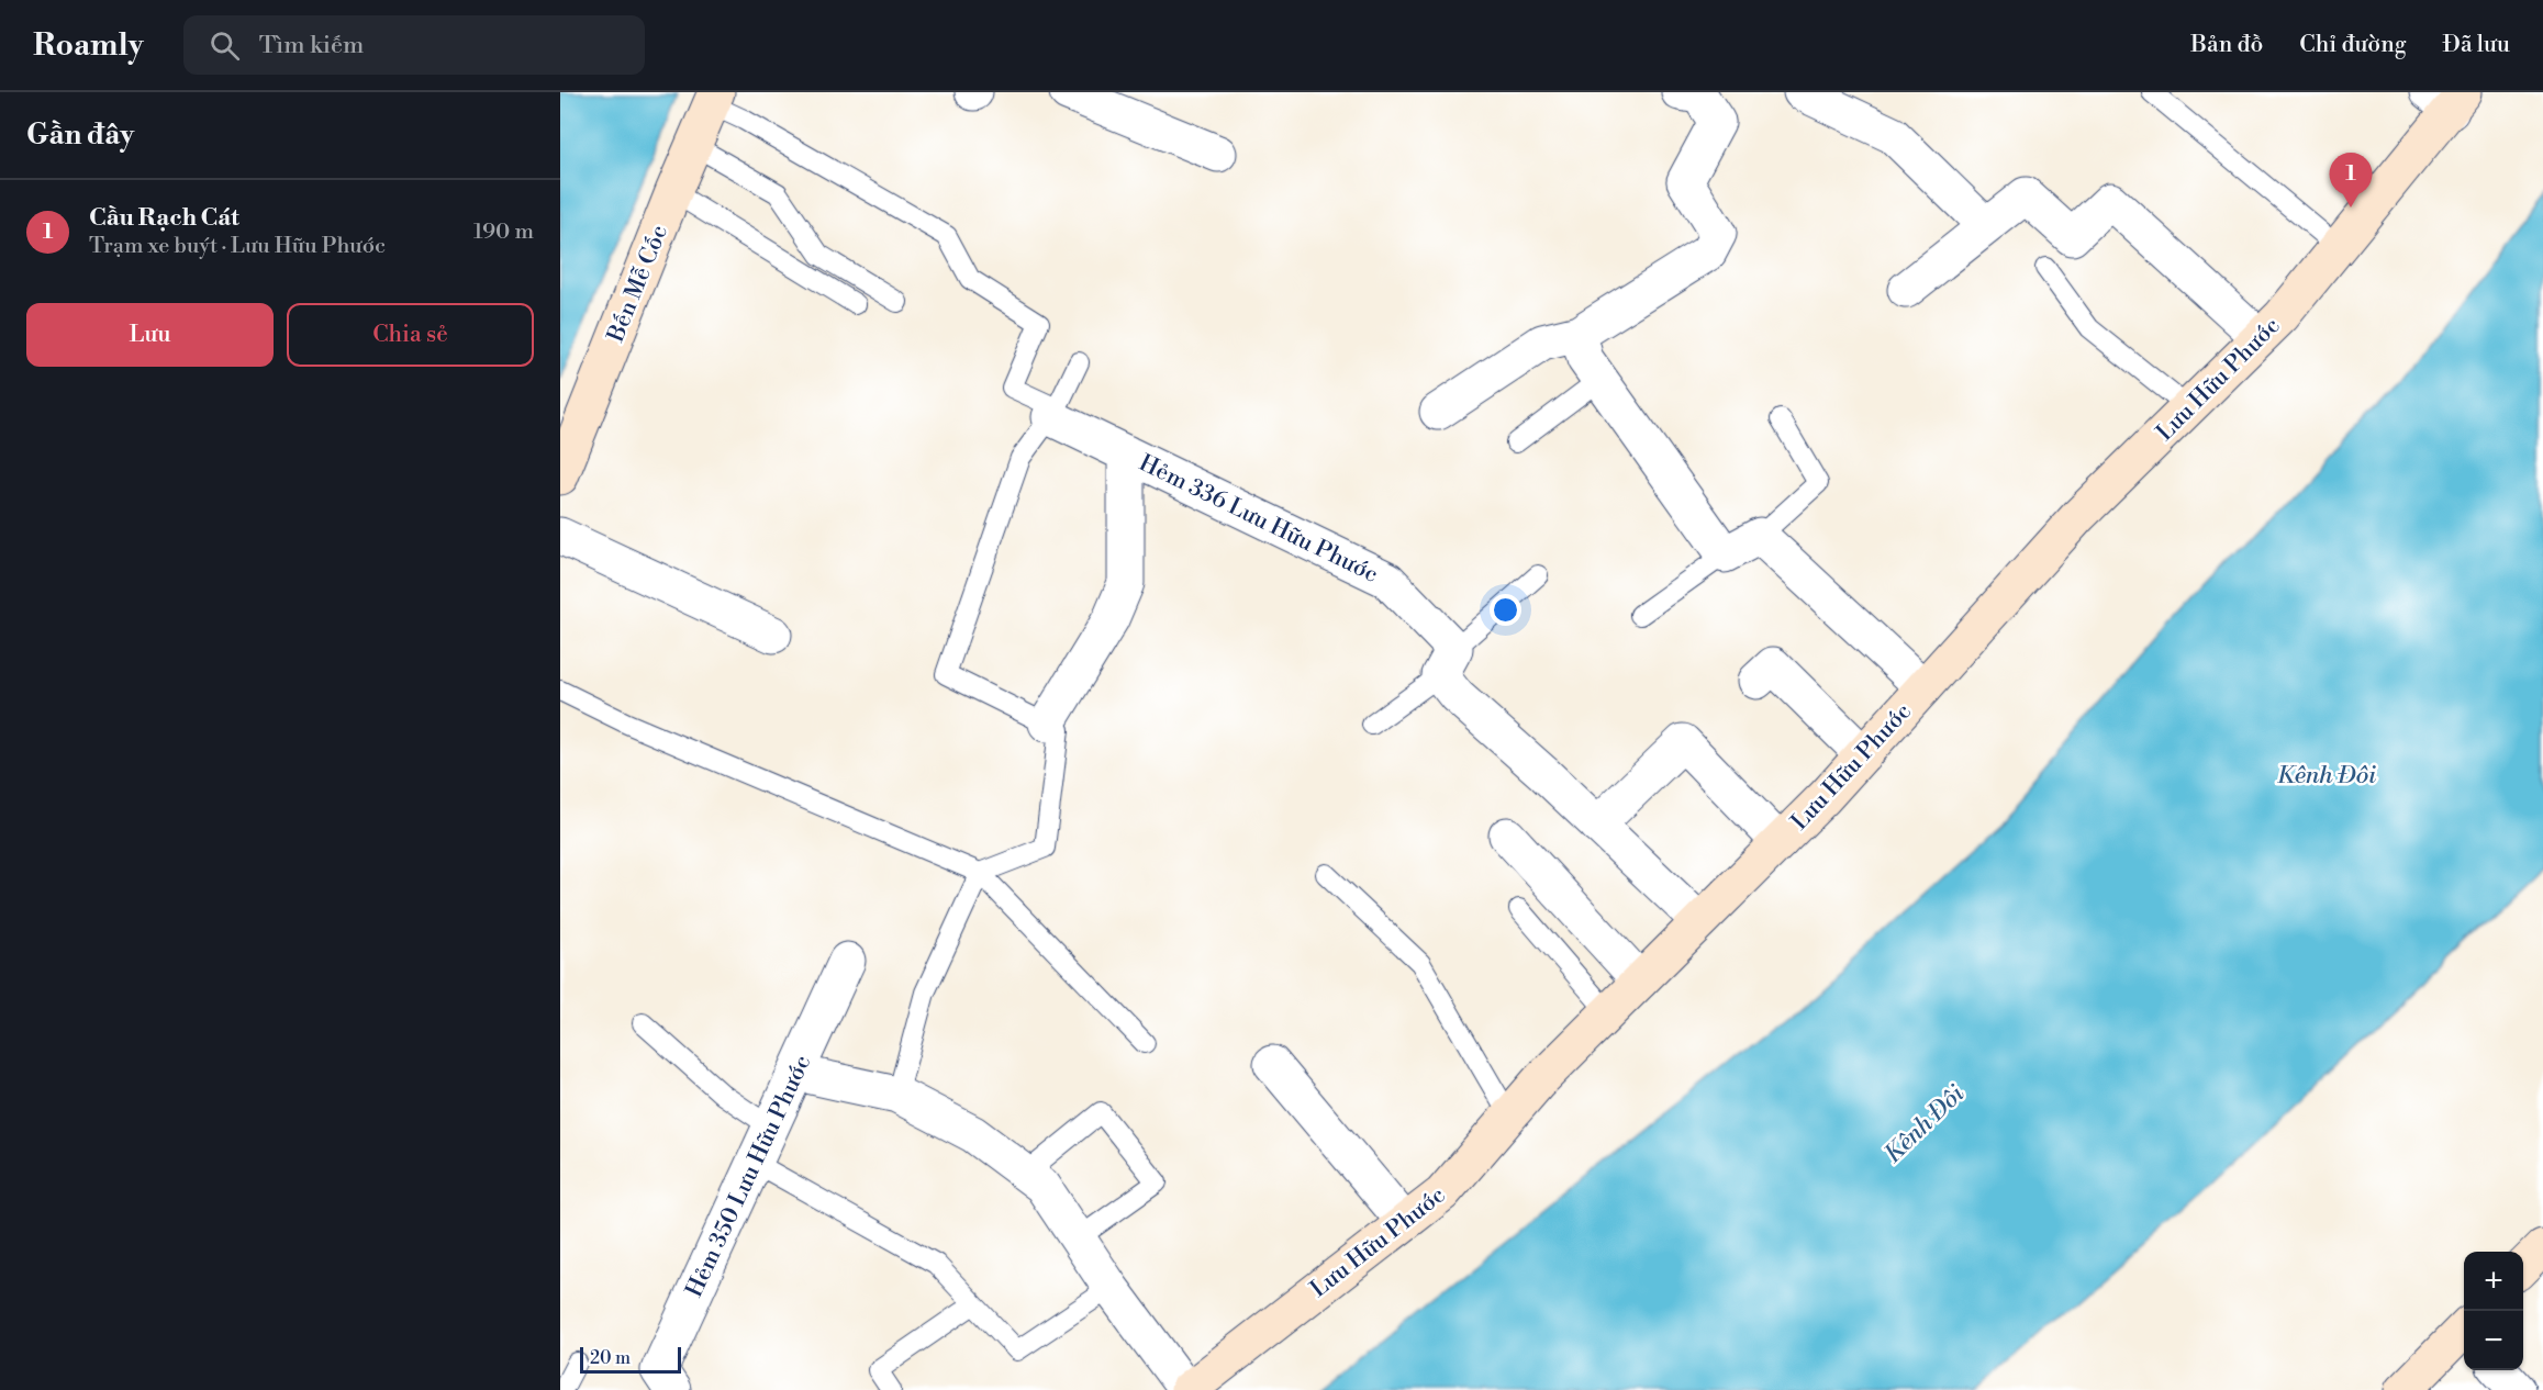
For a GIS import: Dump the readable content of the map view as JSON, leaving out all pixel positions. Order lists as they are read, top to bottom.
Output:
{
  "streets": {
    "street": [
      "Bến Mễ Cốc",
      "Lưu Hữu Phước",
      "Hẻm 336 Lưu Hữu Phước",
      "Hẻm 350 Lưu Hữu Phước"
    ]
  },
  "crossings": [
    ["Lưu Hữu Phước", "Hẻm 336 Lưu Hữu Phước"]
  ],
  "water": ["Kênh Đôi"],
  "scale_bar": "20 m",
  "page": {
    "header": "Roamly",
    "search": "Tìm kiếm",
    "nav": ["Bản đồ", "Chỉ đường", "Đã lưu"],
    "heading": "Gần đây",
    "pins": "1",
    "list": [
      {
        "mark": "1",
        "name": "Cầu Rạch Cát",
        "note": "Trạm xe buýt · Lưu Hữu Phước",
        "value": "190 m"
      }
    ],
    "buttons": ["Lưu", "Chia sẻ"],
    "map_buttons": ["+", "−"],
    "scale": "20 m"
  }
}
